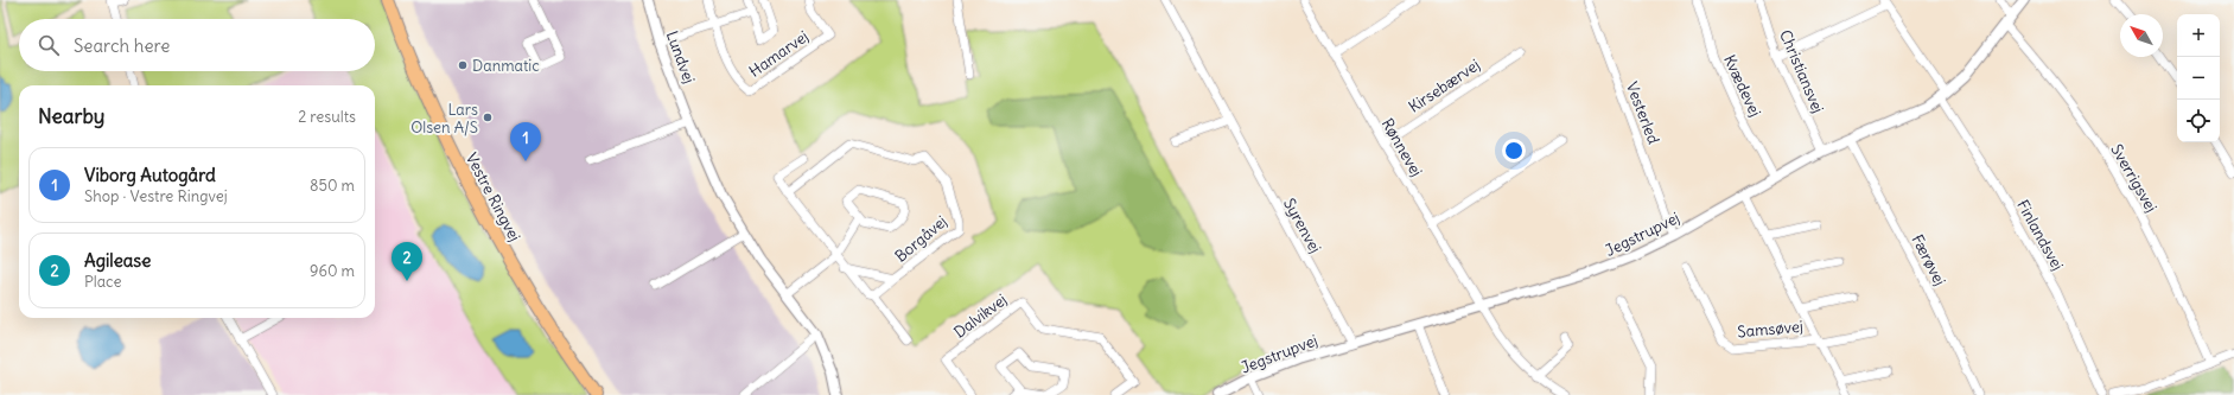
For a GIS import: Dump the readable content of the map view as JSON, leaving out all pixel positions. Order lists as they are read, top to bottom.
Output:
{
  "streets": {
    "main road": ["Vestre Ringvej"],
    "street": [
      "Hamarvej",
      "Lundvej",
      "Christiansvej",
      "Kirsebærvej",
      "Kvædevej",
      "Vesterled",
      "Rønnevej",
      "Sverrigsvej",
      "Syrenvej",
      "Jegstrupvej",
      "Finlandsvej",
      "Borgåvej",
      "Færøvej",
      "Dalvikvej",
      "Samsøvej"
    ]
  },
  "crossings": [
    ["Christiansvej", "Jegstrupvej"],
    ["Kirsebærvej", "Rønnevej"],
    ["Kvædevej", "Jegstrupvej"],
    ["Vesterled", "Jegstrupvej"],
    ["Rønnevej", "Jegstrupvej"],
    ["Sverrigsvej", "Jegstrupvej"],
    ["Syrenvej", "Jegstrupvej"],
    ["Jegstrupvej", "Finlandsvej"],
    ["Jegstrupvej", "Færøvej"]
  ],
  "places": ["Danmatic", "Lars Olsen A/S"],
  "north": "top left",
  "page": {
    "map_buttons": ["+", "−"],
    "search": "Search here",
    "heading": ["Nearby", "2 results"],
    "pins": ["1", "2"],
    "list": [
      {
        "mark": "1",
        "name": "Viborg Autogård",
        "note": "Shop · Vestre Ringvej",
        "value": "850 m"
      },
      {
        "mark": "2",
        "name": "Agilease",
        "note": "Place",
        "value": "960 m"
      }
    ]
  }
}
